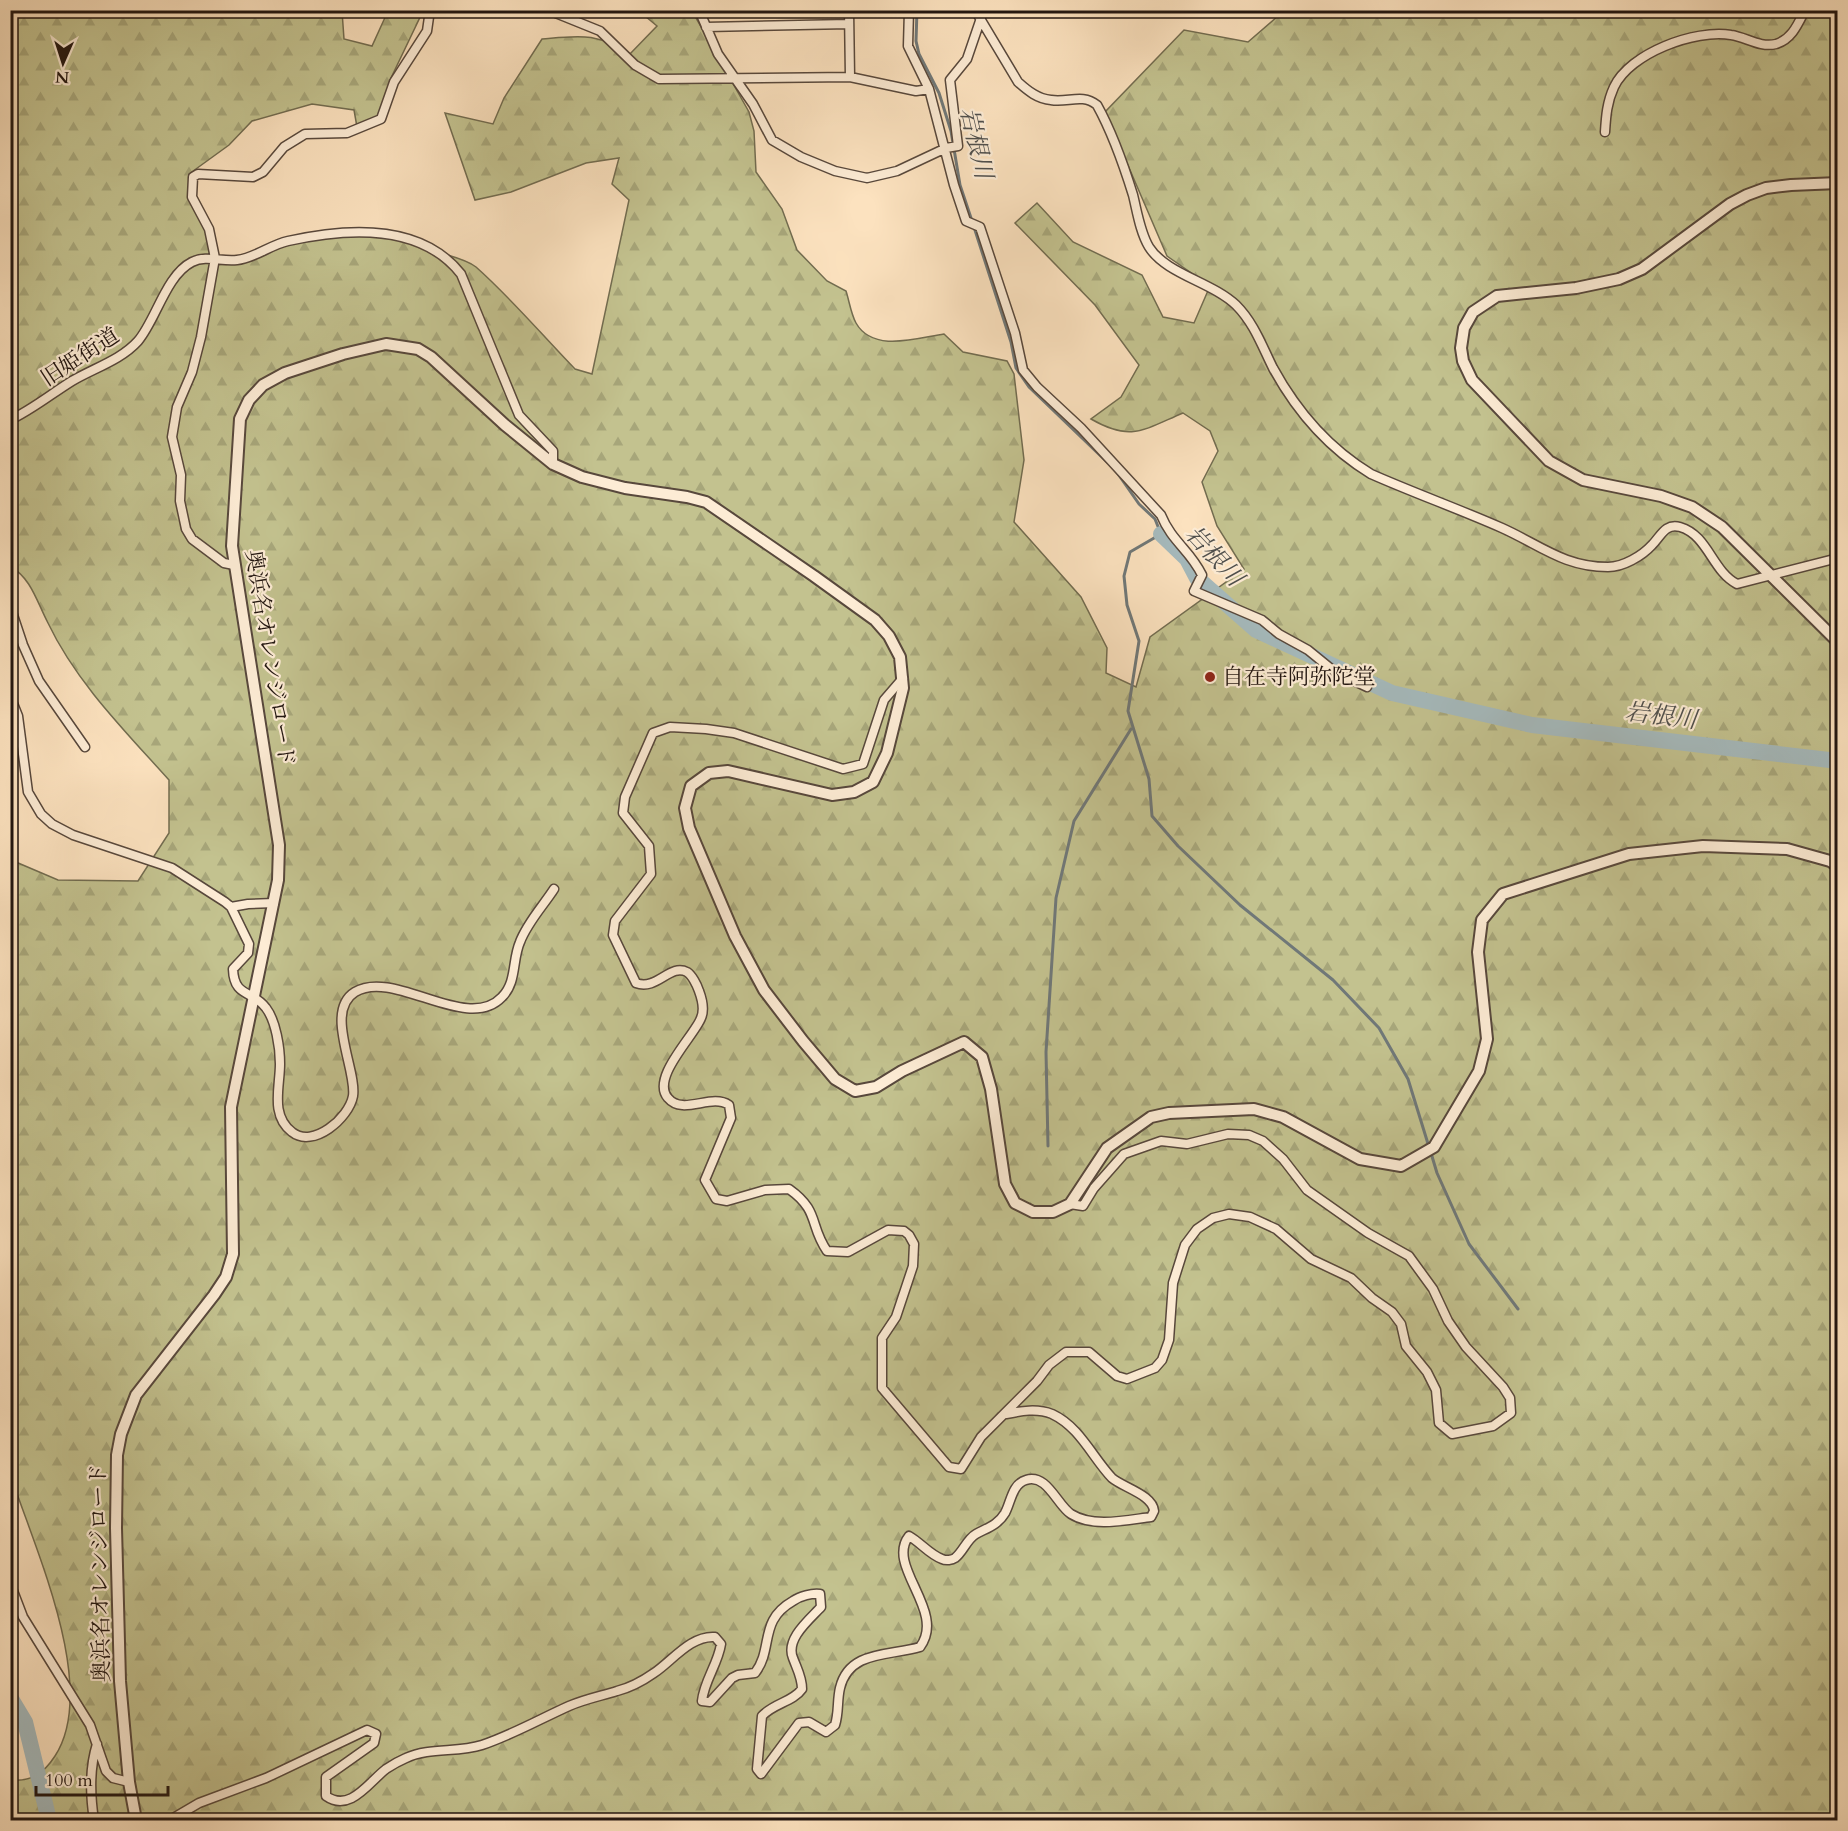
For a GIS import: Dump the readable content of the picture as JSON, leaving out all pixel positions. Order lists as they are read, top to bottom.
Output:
{
  "streets": {
    "street": ["旧姫街道", "奥浜名オレンジロード"]
  },
  "crossings": [
    ["旧姫街道", "奥浜名オレンジロード"]
  ],
  "water": ["岩根川"],
  "places": ["自在寺阿弥陀堂"],
  "scale_bar": "100 m",
  "north": "bottom"
}
